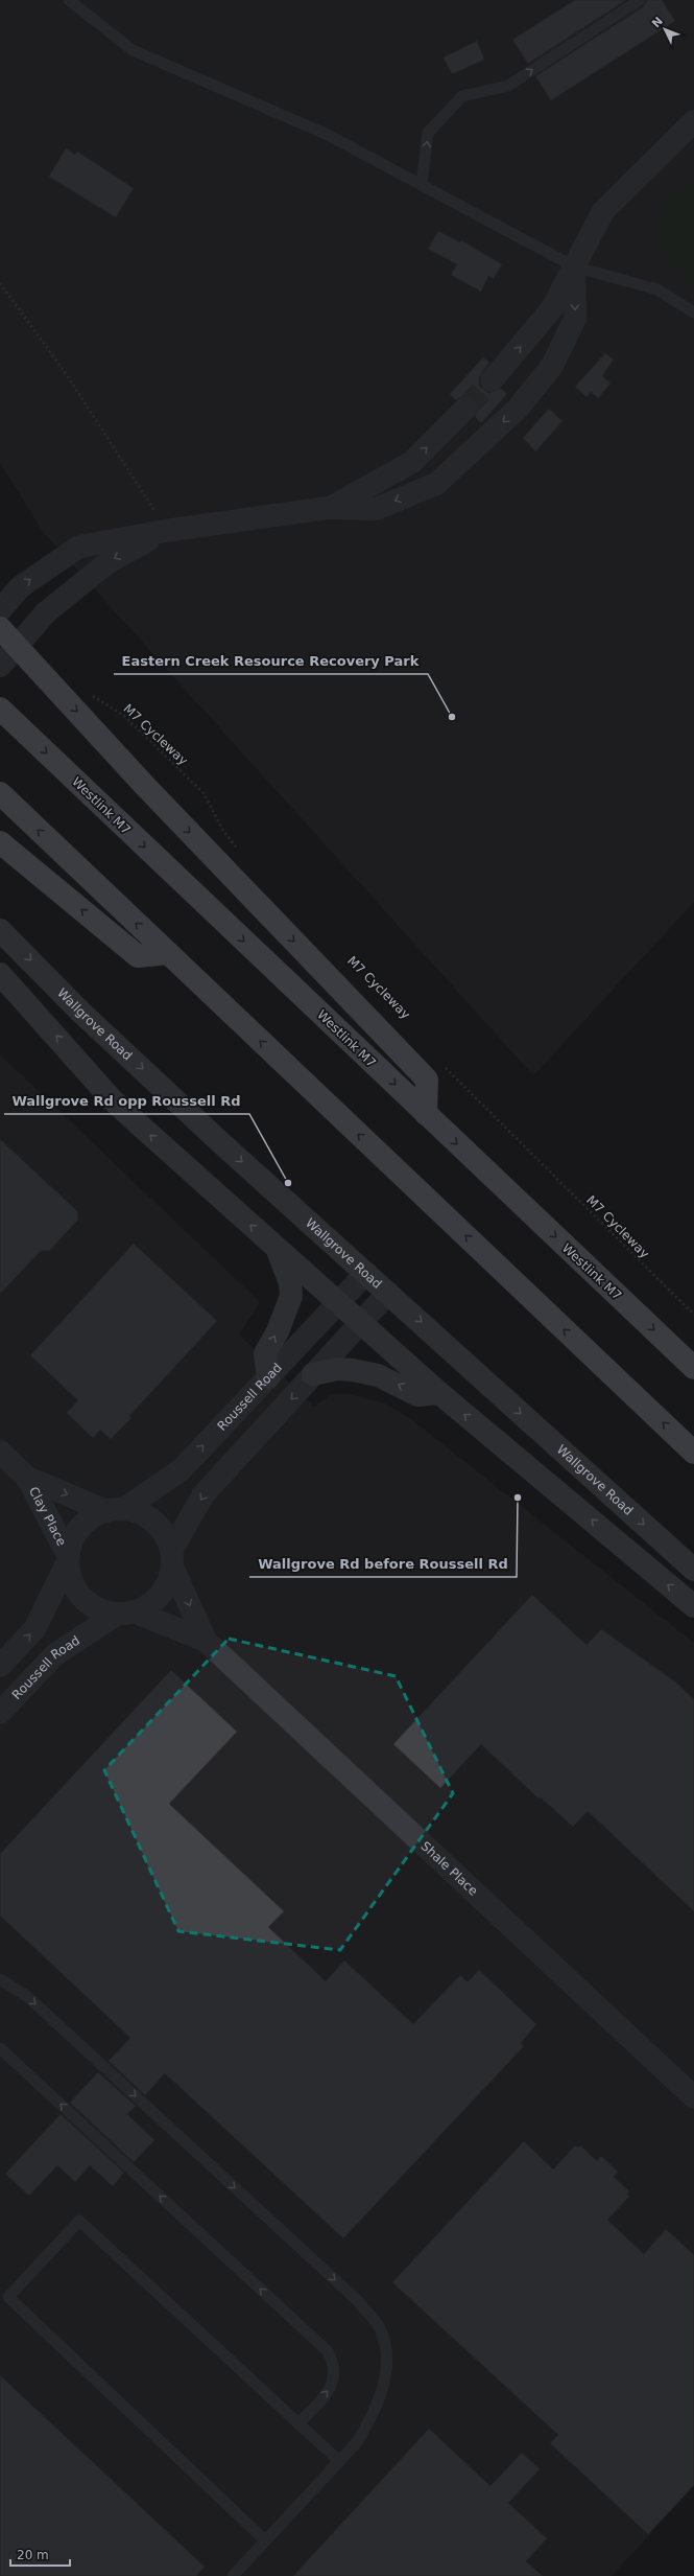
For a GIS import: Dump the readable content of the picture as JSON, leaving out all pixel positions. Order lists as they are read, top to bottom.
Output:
{
  "streets": {
    "highway": ["Westlink M7"],
    "main road": ["Wallgrove Road"],
    "street": ["Roussell Road", "Clay Place", "Shale Place"],
    "path": ["M7 Cycleway"]
  },
  "crossings": [
    ["Wallgrove Road", "Roussell Road"],
    ["Roussell Road", "Clay Place"],
    ["Roussell Road", "Shale Place"],
    ["Clay Place", "Shale Place"]
  ],
  "one_way": ["Clay Place"],
  "places": ["Eastern Creek Resource Recovery Park", "Wallgrove Rd opp Roussell Rd", "Wallgrove Rd before Roussell Rd"],
  "scale_bar": "20 m",
  "north": "top left"
}
